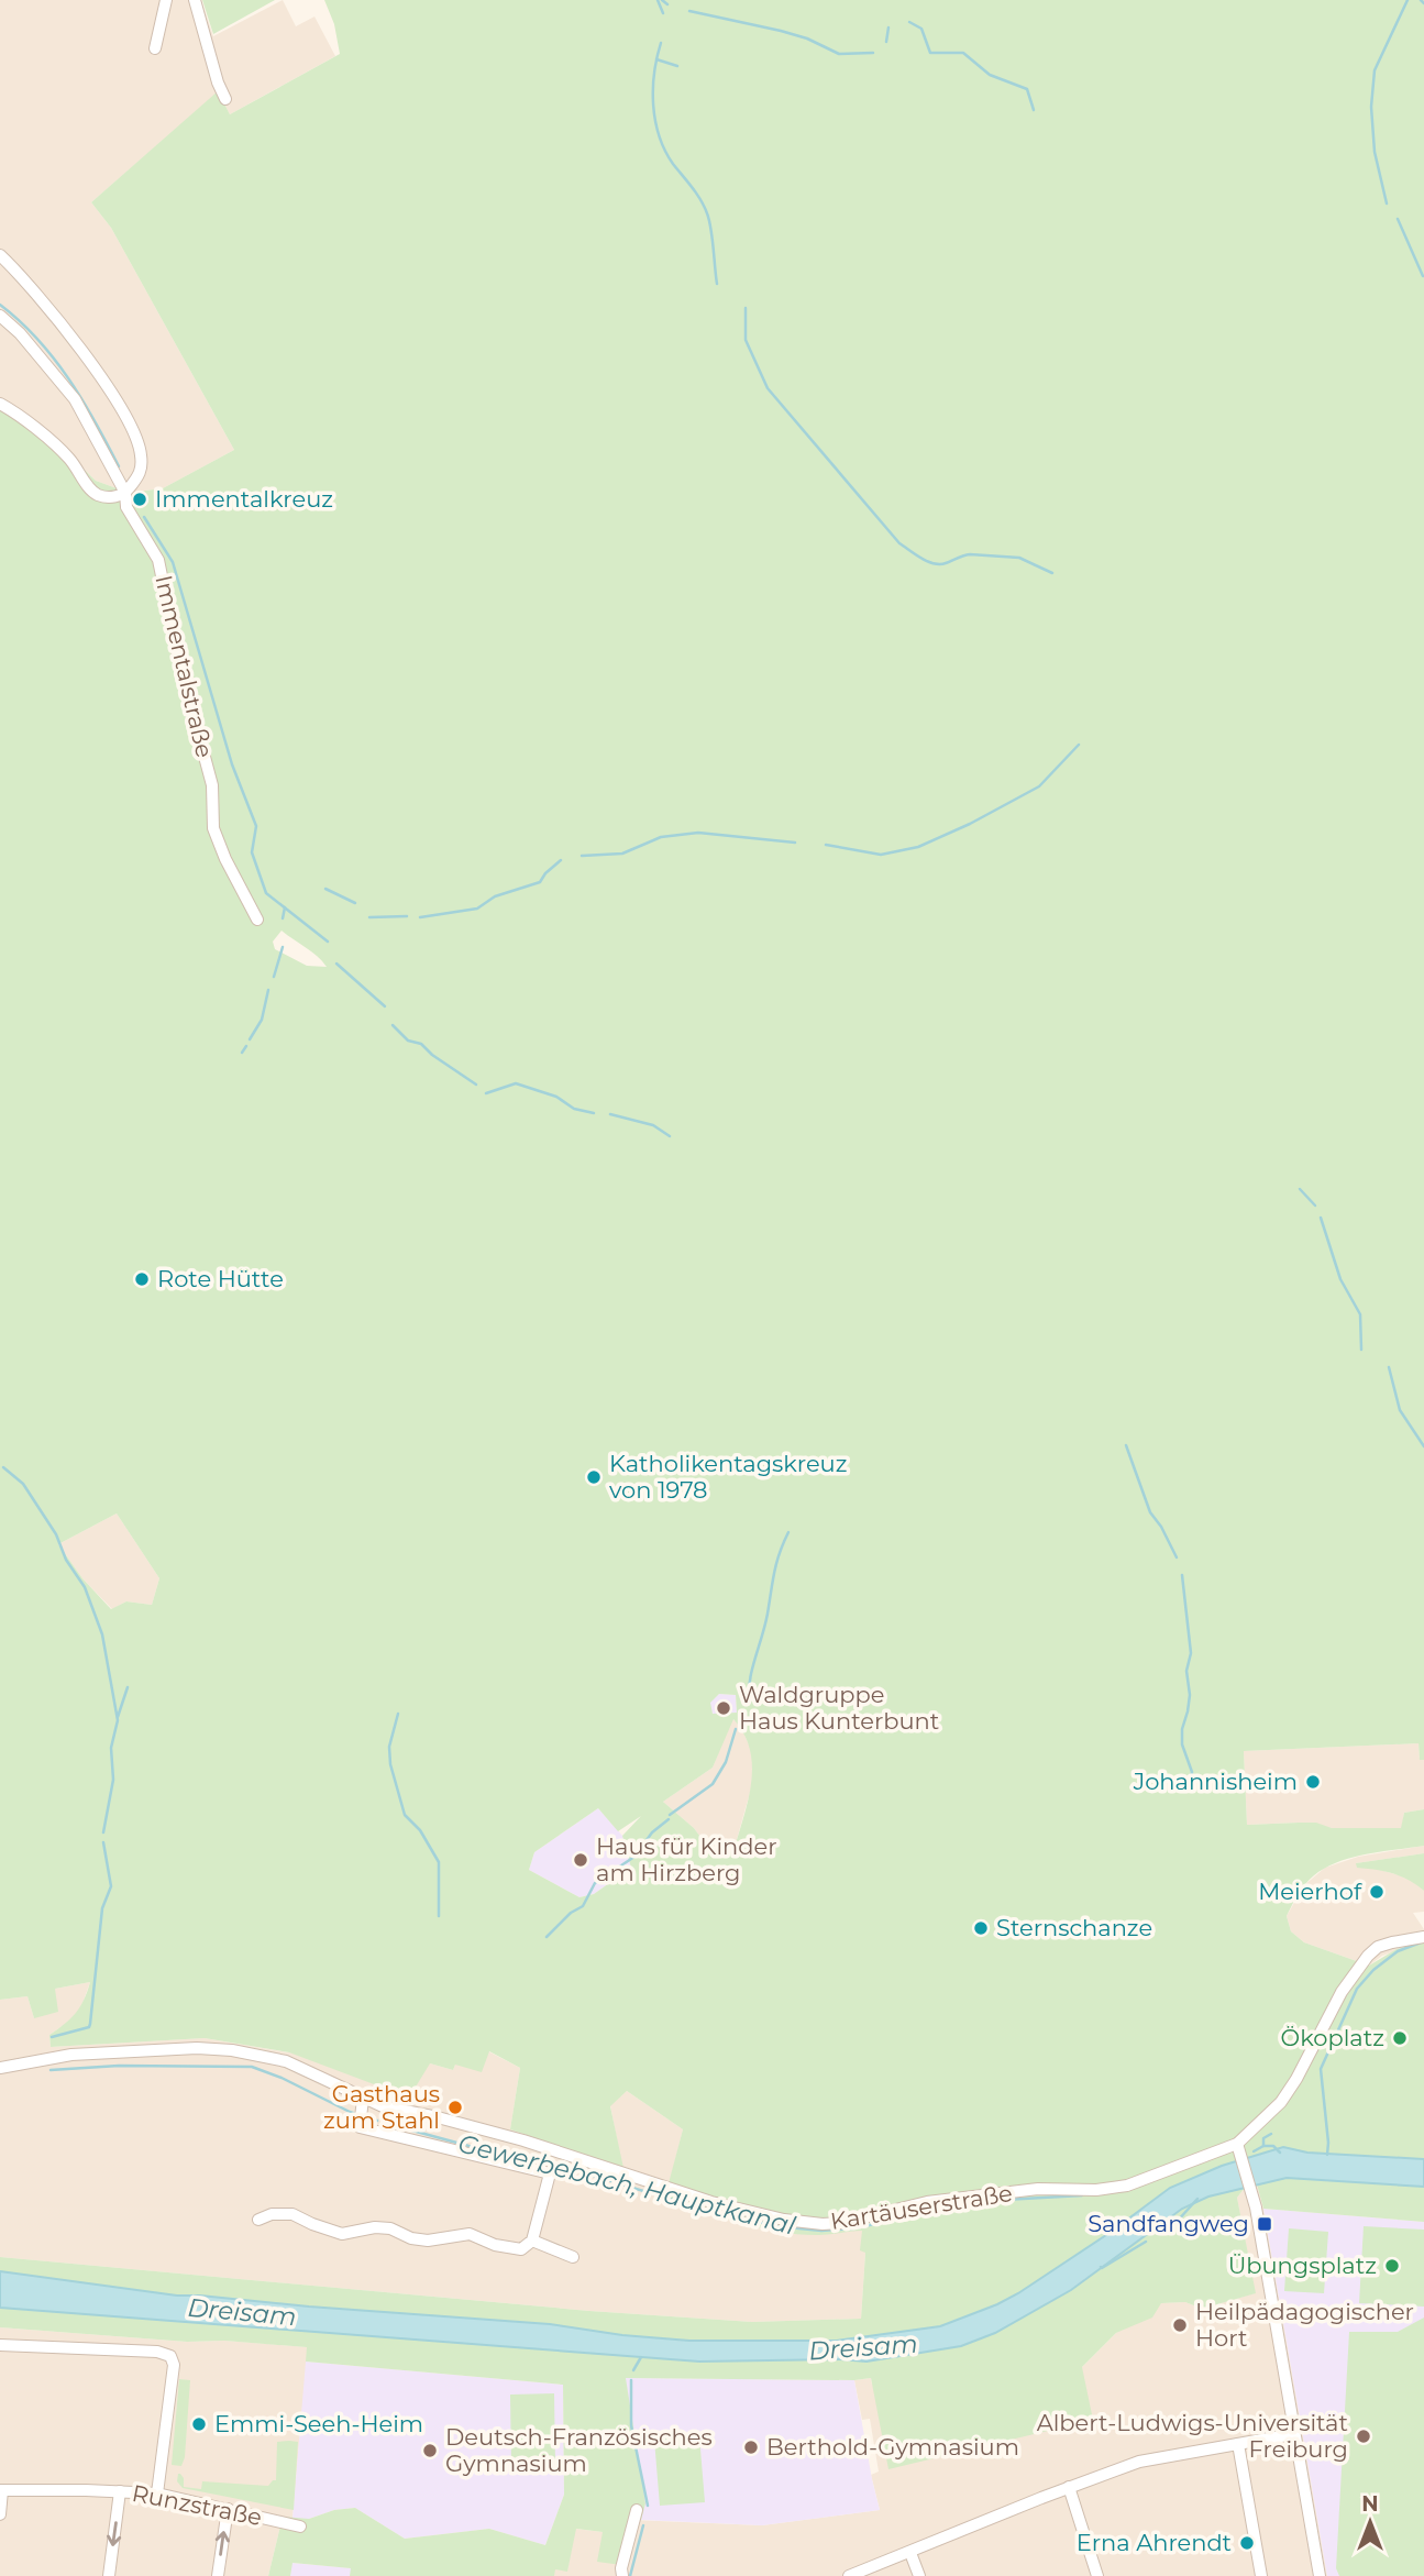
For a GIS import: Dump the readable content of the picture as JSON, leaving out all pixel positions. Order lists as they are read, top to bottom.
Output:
{
  "streets": {
    "street": ["Immentalstraße", "Kartäuserstraße", "Runzstraße"]
  },
  "water": ["Gewerbebach, Hauptkanal", "Dreisam"],
  "places": {
    "other": [
      "Immentalkreuz",
      "Rote Hütte",
      "Katholikentagskreuz von 1978",
      "Waldgruppe Haus Kunterbunt",
      "Johannisheim",
      "Haus für Kinder am Hirzberg",
      "Meierhof",
      "Sternschanze",
      "Ökoplatz",
      "Gasthaus zum Stahl",
      "Übungsplatz",
      "Heilpädagogischer Hort",
      "Emmi-Seeh-Heim",
      "Albert-Ludwigs-Universität Freiburg",
      "Berthold-Gymnasium",
      "Deutsch-Französisches Gymnasium",
      "Erna Ahrendt"
    ],
    "transit": ["Sandfangweg"]
  },
  "north": "top"
}
